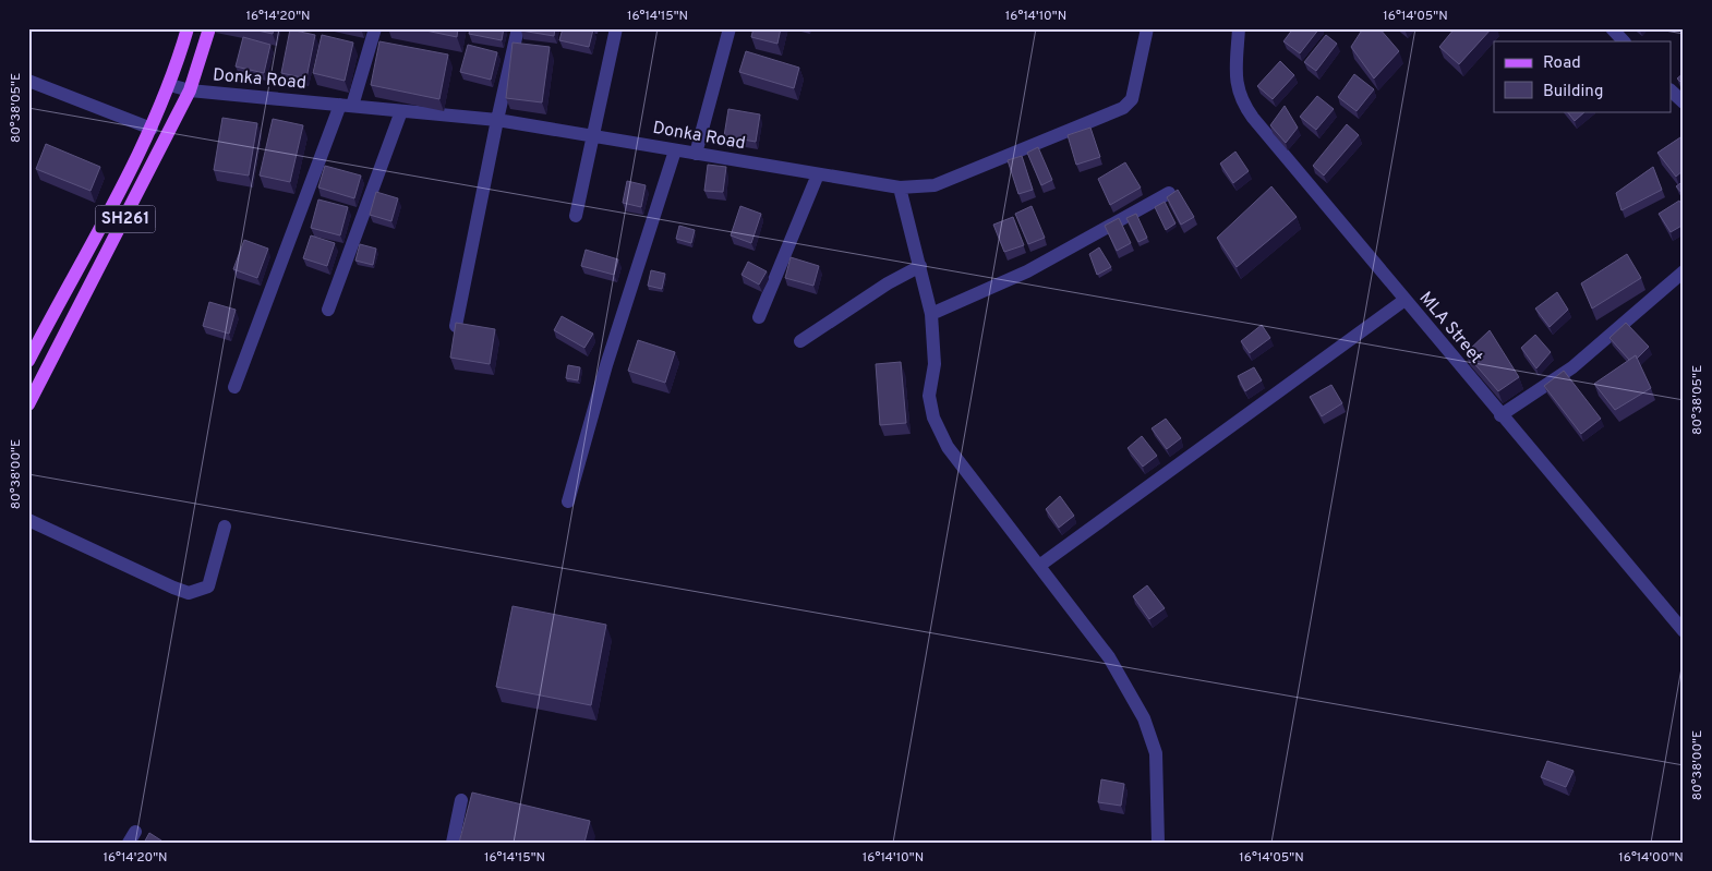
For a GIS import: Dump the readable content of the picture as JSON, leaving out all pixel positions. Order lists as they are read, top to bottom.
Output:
{
  "streets": {
    "main road": ["SH261"],
    "street": ["Donka Road", "MLA Street"]
  },
  "crossings": [
    ["Donka Road", "SH261"]
  ],
  "legend": ["Road", "Building"],
  "coordinates": [
    "16°14'20\"N",
    "16°14'15\"N",
    "16°14'10\"N",
    "16°14'05\"N",
    "80°38'05\"E",
    "80°38'00\"E",
    "16°14'00\"N"
  ]
}
